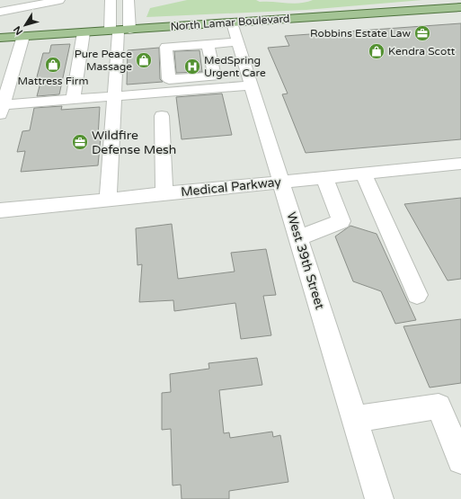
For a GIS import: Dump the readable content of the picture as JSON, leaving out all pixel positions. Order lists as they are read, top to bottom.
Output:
{
  "streets": {
    "main road": ["North Lamar Boulevard"],
    "street": ["Medical Parkway", "West 39th Street"]
  },
  "crossings": [
    ["North Lamar Boulevard", "West 39th Street"],
    ["Medical Parkway", "West 39th Street"]
  ],
  "places": {
    "office": ["Robbins Estate Law", "Wildfire Defense Mesh"],
    "shop": ["Kendra Scott", "Pure Peace Massage", "Mattress Firm"],
    "hospital": ["MedSpring Urgent Care"]
  },
  "north": "bottom left"
}
